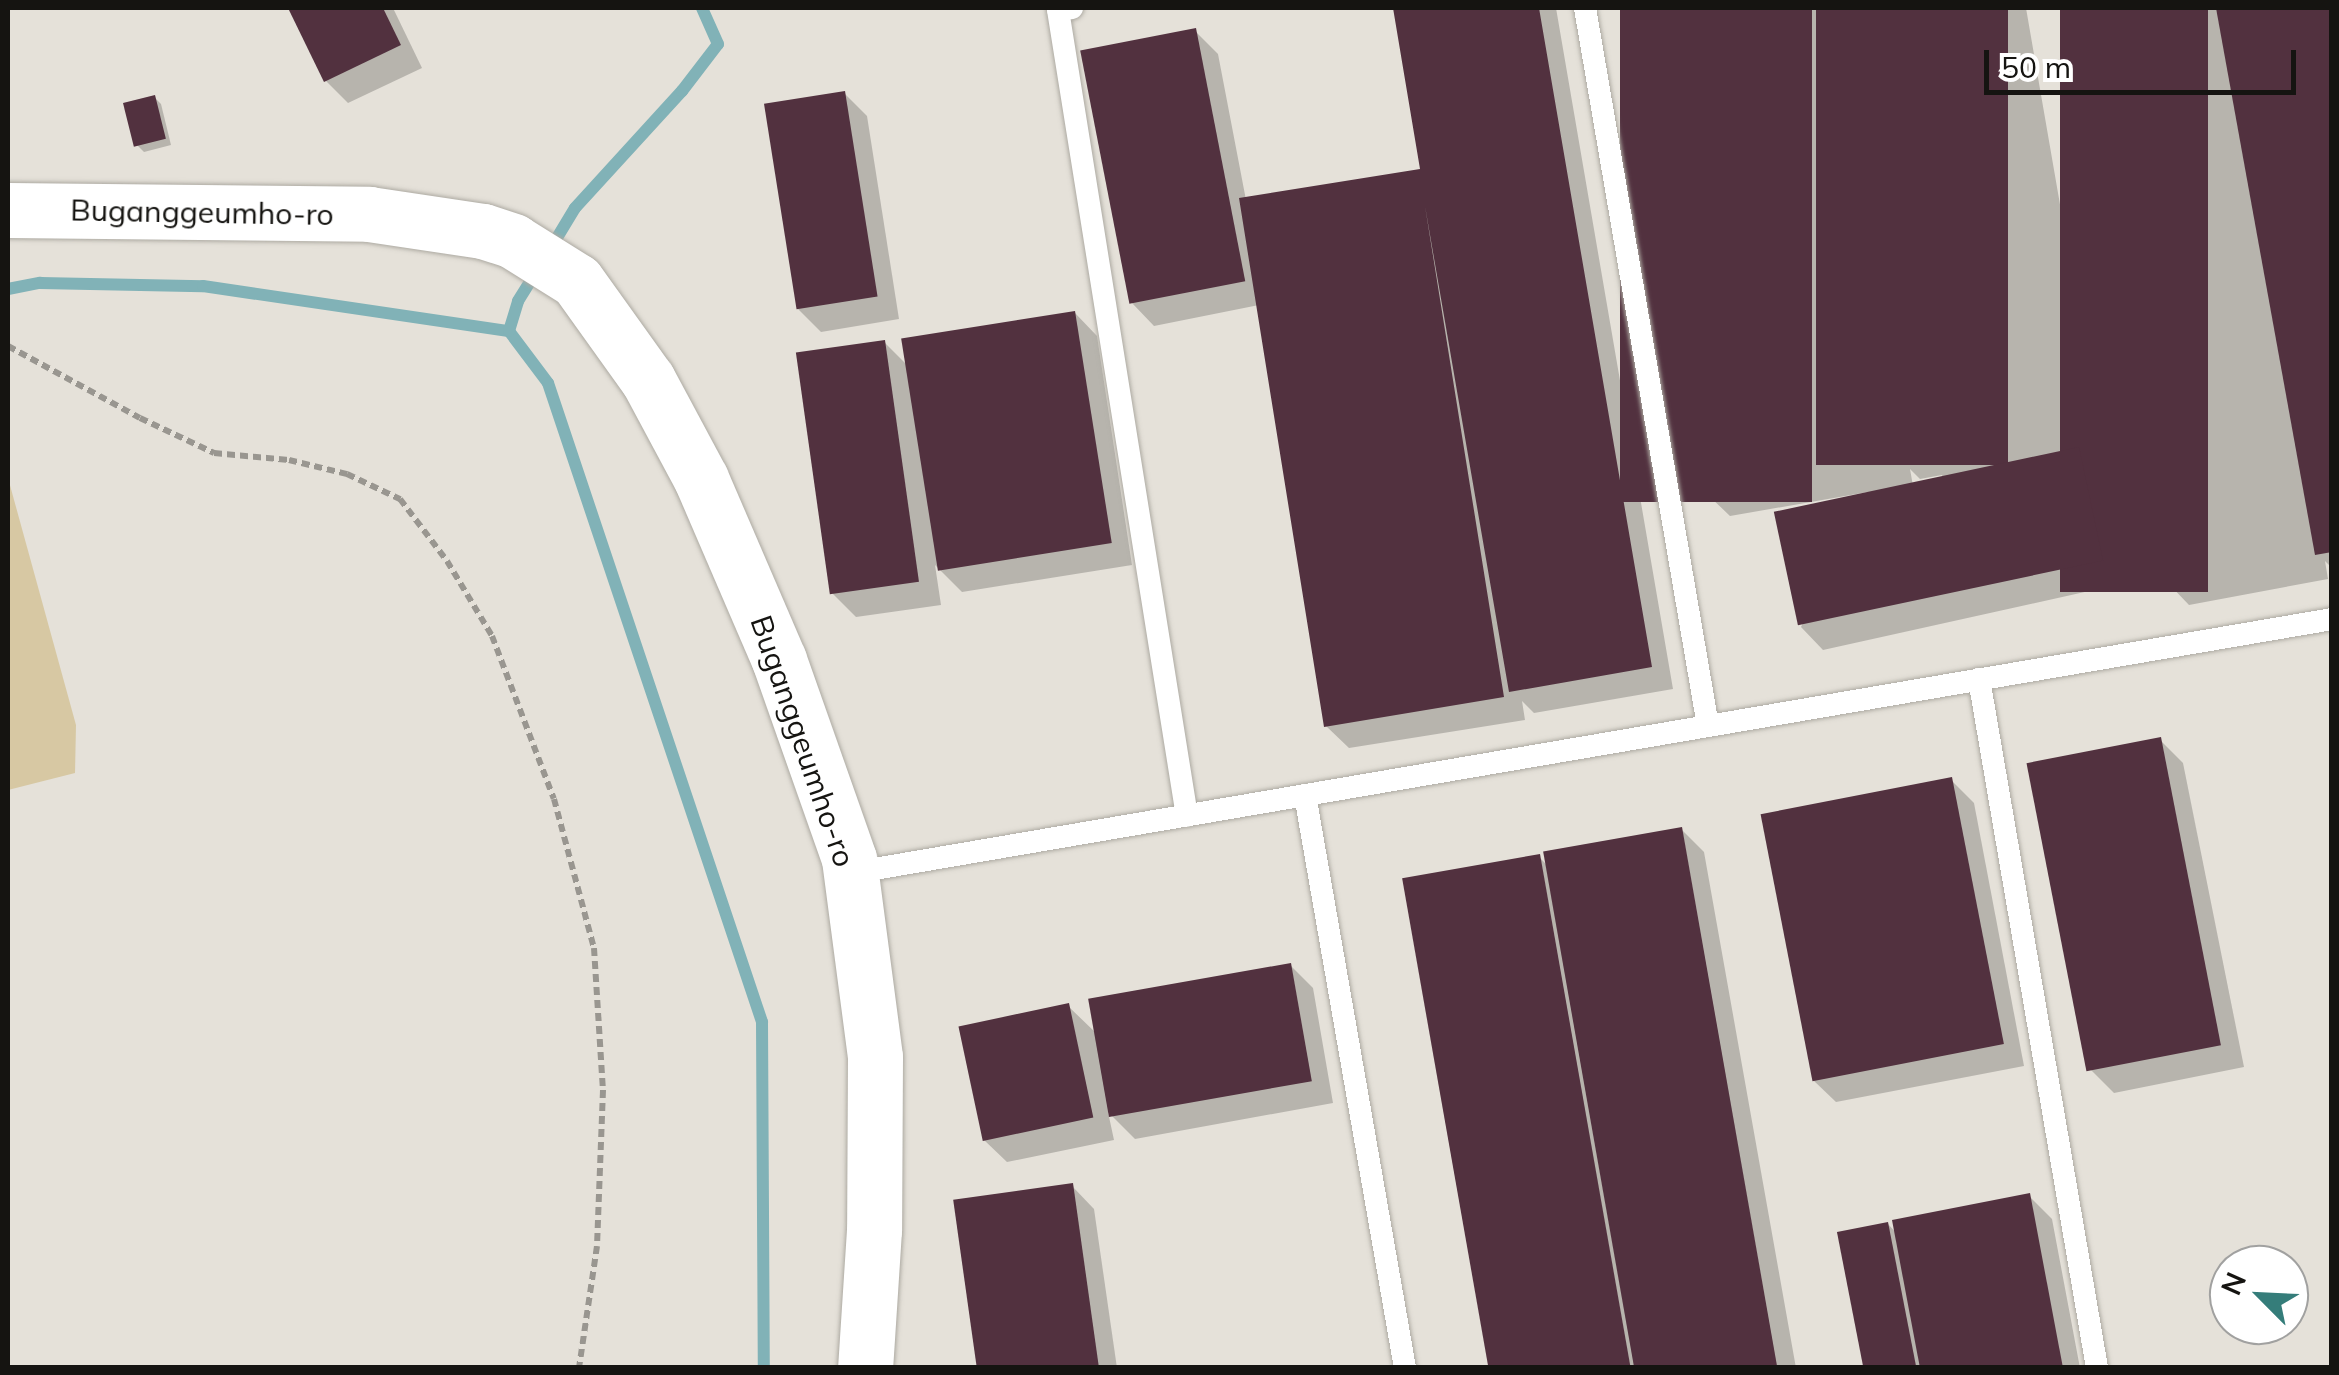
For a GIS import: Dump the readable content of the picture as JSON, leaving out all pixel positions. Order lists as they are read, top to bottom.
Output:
{
  "streets": {
    "street": ["Buganggeumho-ro"]
  },
  "scale_bar": "50 m",
  "north": "top left"
}
